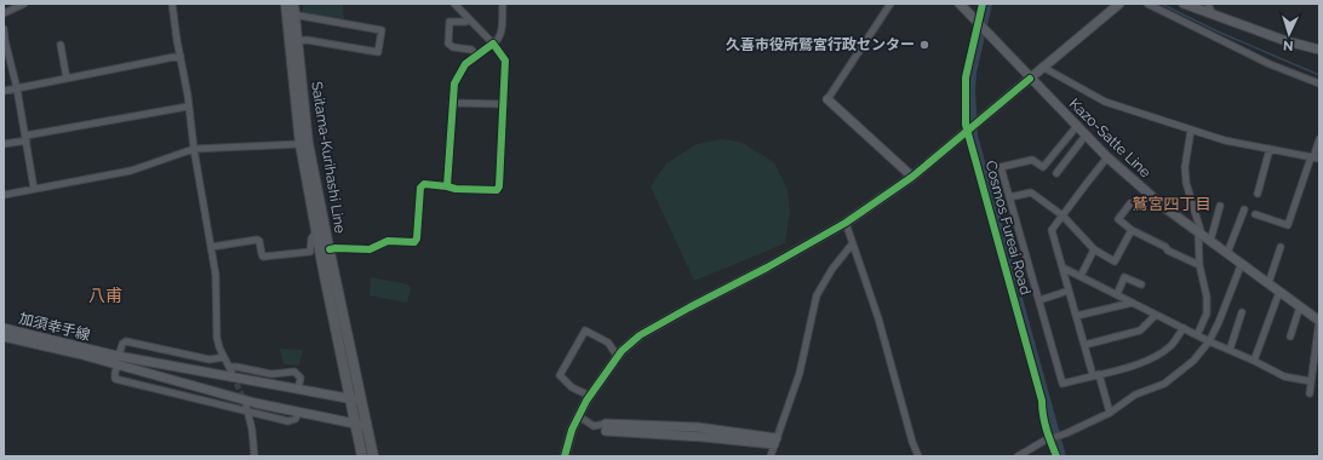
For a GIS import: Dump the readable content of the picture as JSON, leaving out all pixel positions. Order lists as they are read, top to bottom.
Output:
{
  "streets": {
    "main road": ["Kazo-Satte Line", "Saitama-Kurihashi Line", "加須幸手線"],
    "cycle path": ["Cosmos Fureai Road"]
  },
  "crossings": [
    ["Saitama-Kurihashi Line", "加須幸手線"]
  ],
  "districts": ["鷲宮四丁目", "八甫"],
  "places": ["久喜市役所鷲宮行政センター"],
  "north": "bottom"
}
